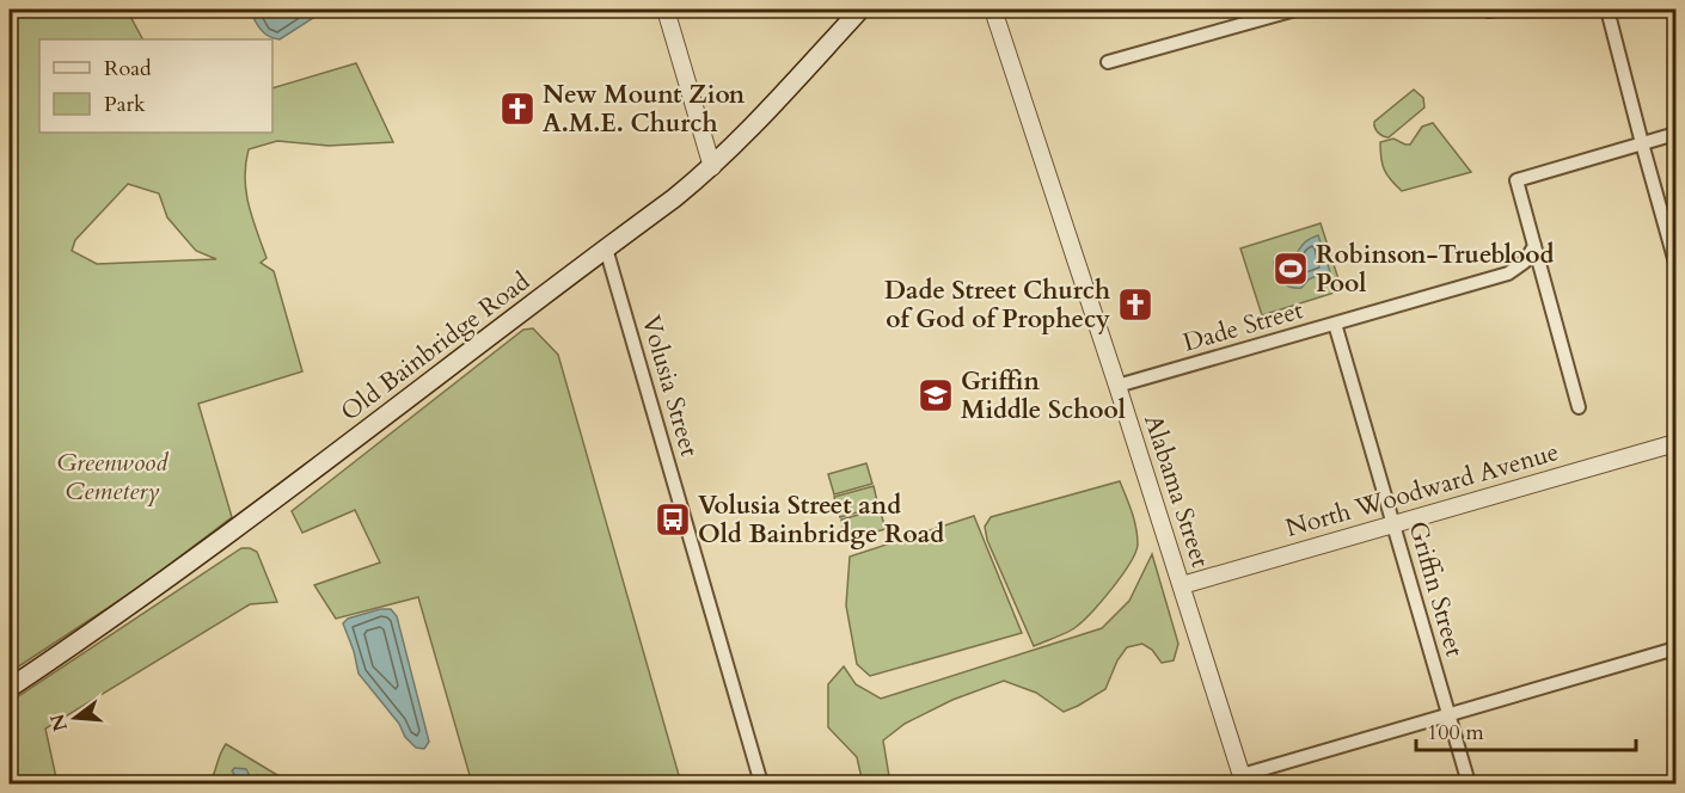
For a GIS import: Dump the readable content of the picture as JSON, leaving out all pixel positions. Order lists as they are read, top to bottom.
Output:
{
  "streets": {
    "main road": ["Old Bainbridge Road"],
    "street": [
      "Dade Street",
      "Volusia Street",
      "North Woodward Avenue",
      "Alabama Street",
      "Griffin Street"
    ]
  },
  "crossings": [
    ["Dade Street", "Alabama Street"],
    ["Dade Street", "Griffin Street"],
    ["Old Bainbridge Road", "Volusia Street"],
    ["North Woodward Avenue", "Alabama Street"],
    ["North Woodward Avenue", "Griffin Street"]
  ],
  "parks": ["Greenwood Cemetery"],
  "places": {
    "church": ["New Mount Zion A.M.E. Church", "Dade Street Church of God of Prophecy"],
    "sports": ["Robinson-Trueblood Pool"],
    "school or university": ["Griffin Middle School"],
    "bus stop": ["Volusia Street and Old Bainbridge Road"]
  },
  "legend": ["Road", "Park"],
  "scale_bar": "100 m",
  "north": "left"
}
